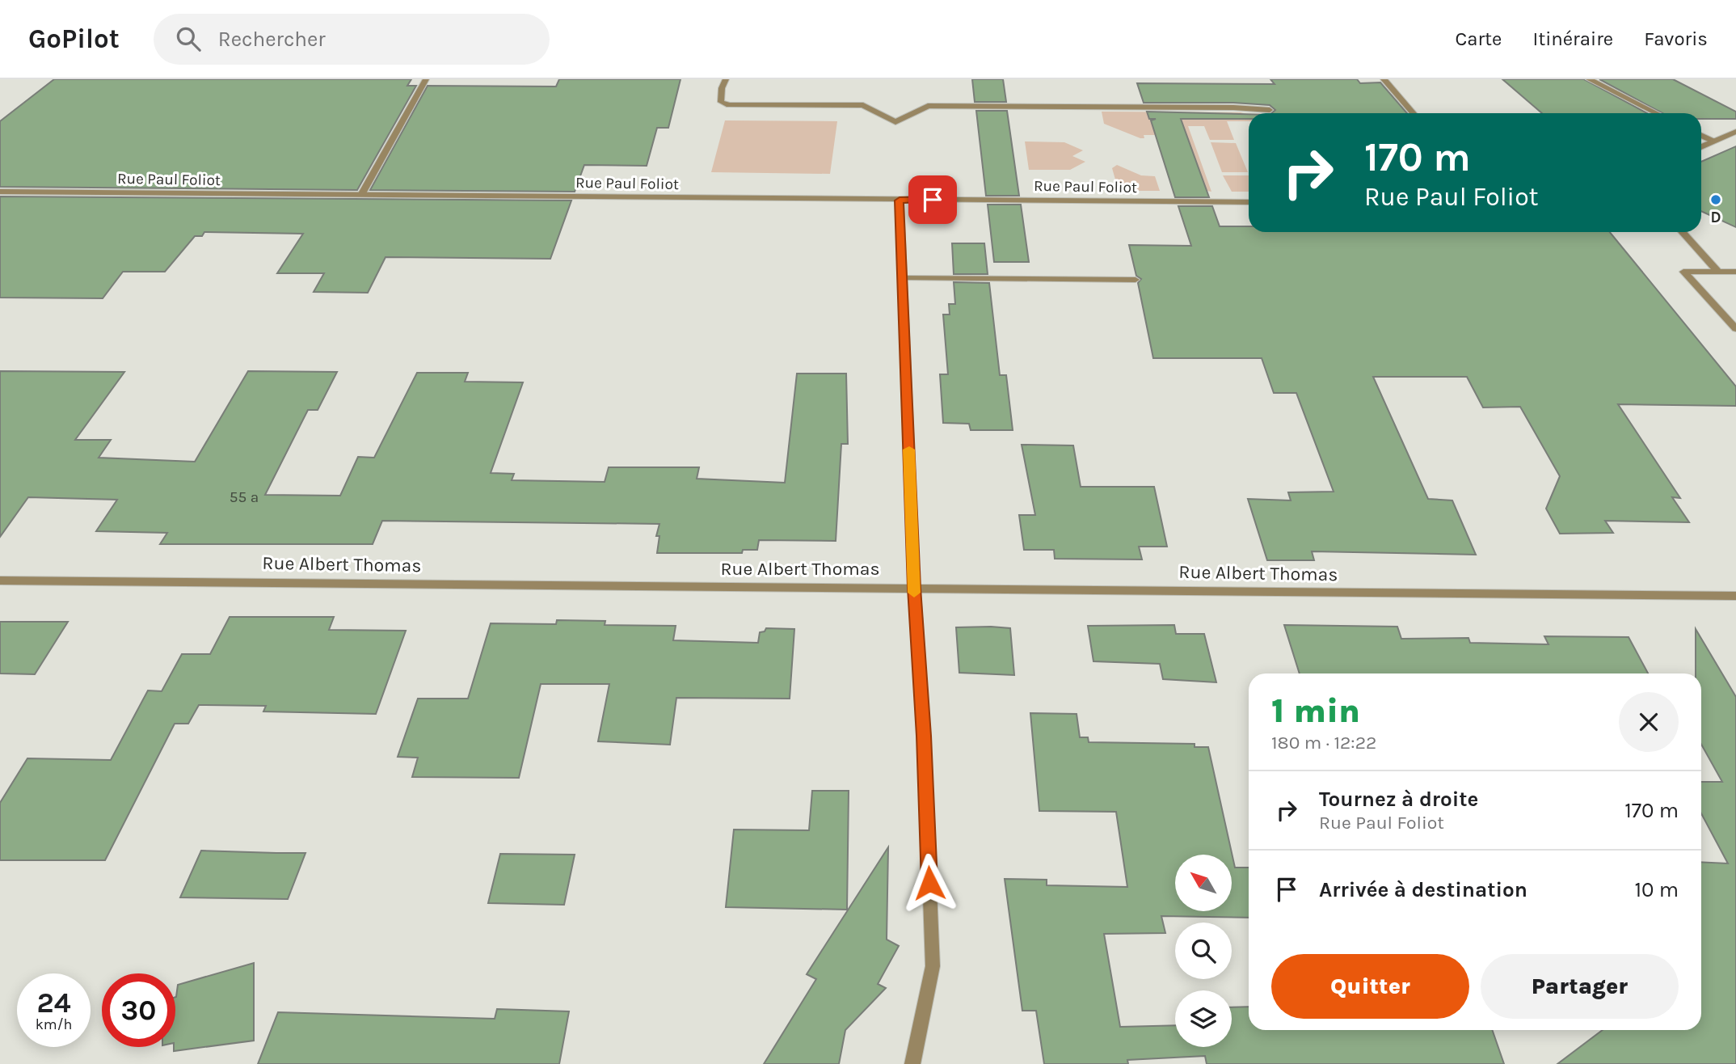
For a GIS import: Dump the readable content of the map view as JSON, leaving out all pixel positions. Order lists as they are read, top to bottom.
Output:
{
  "streets": {
    "street": ["Rue Paul Foliot", "Rue Albert Thomas"]
  },
  "places": ["D"],
  "house_numbers": ["55 a"],
  "north": "top left",
  "page": {
    "header": "GoPilot",
    "search": "Rechercher",
    "nav": ["Carte", "Itinéraire", "Favoris"],
    "turn": ["170 m", "Rue Paul Foliot"],
    "heading": ["1 min", "180 m · 12:22"],
    "list": [
      {
        "name": "Tournez à droite",
        "note": "Rue Paul Foliot",
        "value": "170 m"
      },
      {
        "name": "Arrivée à destination",
        "value": "10 m"
      }
    ],
    "buttons": ["Quitter", "Partager"],
    "speed": "24 km/h",
    "limit": "30"
  }
}
